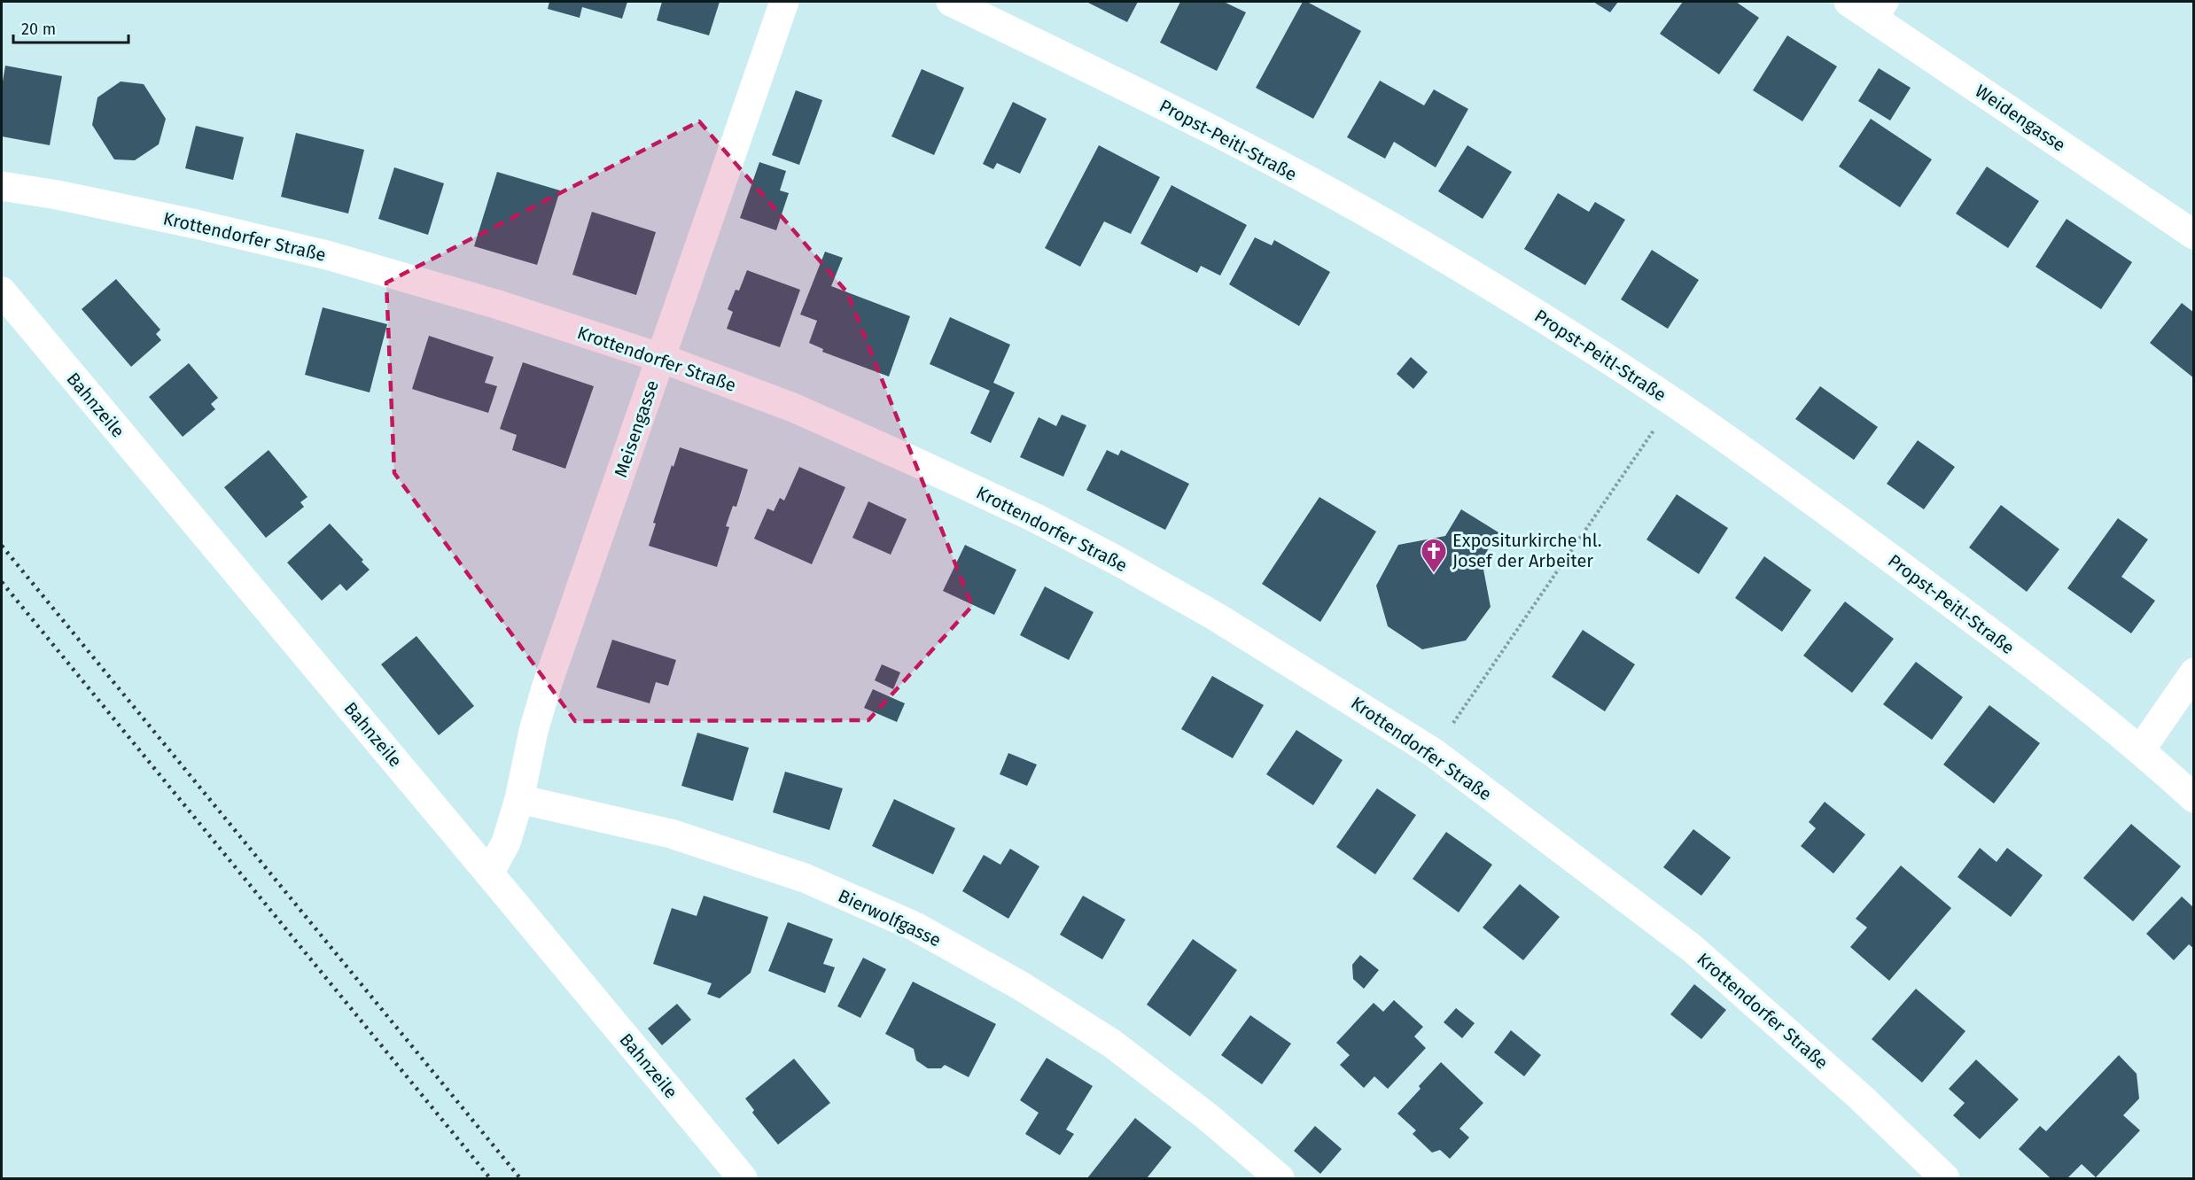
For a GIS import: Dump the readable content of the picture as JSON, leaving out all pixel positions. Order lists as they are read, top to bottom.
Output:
{
  "streets": {
    "street": [
      "Weidengasse",
      "Propst-Peitl-Straße",
      "Krottendorfer Straße",
      "Bahnzeile",
      "Meisengasse",
      "Bierwolfgasse"
    ]
  },
  "crossings": [
    ["Krottendorfer Straße", "Meisengasse"],
    ["Meisengasse", "Bierwolfgasse"]
  ],
  "places": {
    "church": ["Expositurkirche hl. Josef der Arbeiter"]
  },
  "scale_bar": "20 m"
}
